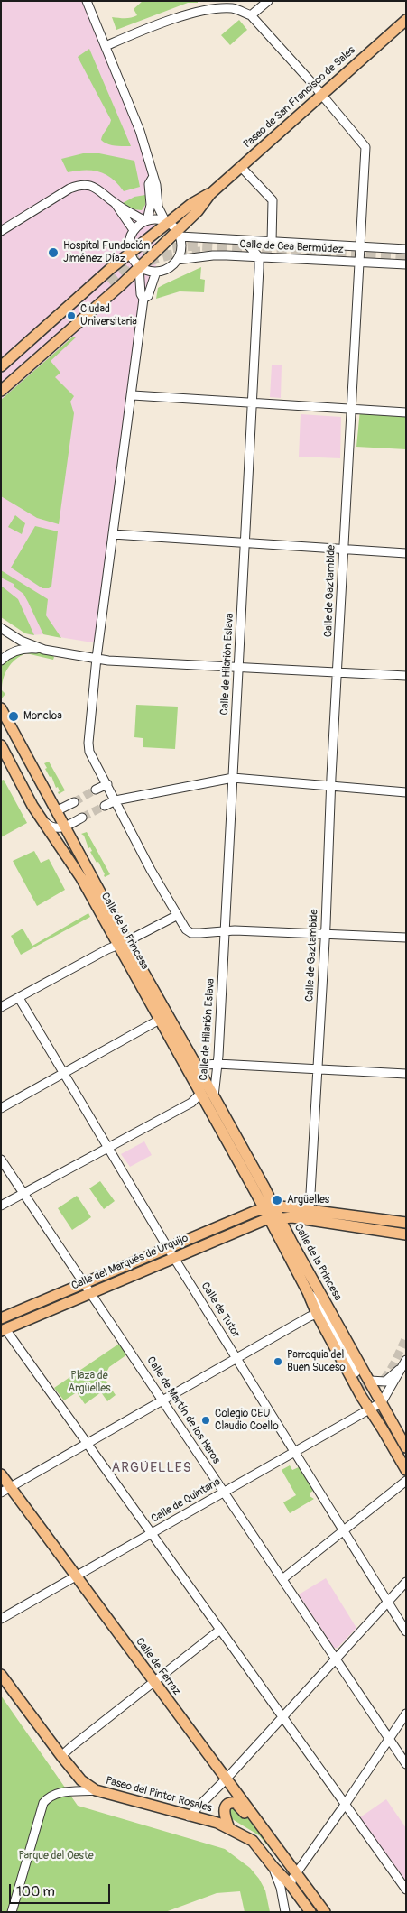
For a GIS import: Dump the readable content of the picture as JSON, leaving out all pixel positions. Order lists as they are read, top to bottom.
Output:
{
  "streets": {
    "main road": [
      "Paseo de San Francisco de Sales",
      "Calle de la Princesa",
      "Calle del Marqués de Urquijo",
      "Calle de Ferraz",
      "Paseo del Pintor Rosales"
    ],
    "street": [
      "Calle de Cea Bermúdez",
      "Calle de Gaztambide",
      "Calle de Hilarión Eslava",
      "Calle de Tutor",
      "Calle de Martín de los Heros",
      "Calle de Quintana"
    ]
  },
  "crossings": [
    ["Paseo de San Francisco de Sales", "Calle de Cea Bermúdez"],
    ["Paseo de San Francisco de Sales", "Calle de Gaztambide"],
    ["Calle de Cea Bermúdez", "Calle de Gaztambide"],
    ["Calle de Cea Bermúdez", "Calle de Hilarión Eslava"],
    ["Calle de Hilarión Eslava", "Calle de la Princesa"],
    ["Calle de la Princesa", "Calle del Marqués de Urquijo"],
    ["Calle de la Princesa", "Calle de Quintana"],
    ["Calle del Marqués de Urquijo", "Calle de Tutor"],
    ["Calle del Marqués de Urquijo", "Calle de Martín de los Heros"],
    ["Calle de Tutor", "Calle de Quintana"],
    ["Calle de Martín de los Heros", "Calle de Quintana"],
    ["Calle de Quintana", "Calle de Ferraz"]
  ],
  "districts": ["ARGÜELLES"],
  "parks": ["Plaza de Argüelles", "Parque del Oeste"],
  "places": [
    "Hospital Fundación Jiménez Díaz",
    "Ciudad Universitaria",
    "Moncloa",
    "Argüelles",
    "Parroquia del Buen Suceso",
    "Colegio CEU Claudio Coello"
  ],
  "scale_bar": "100 m"
}
